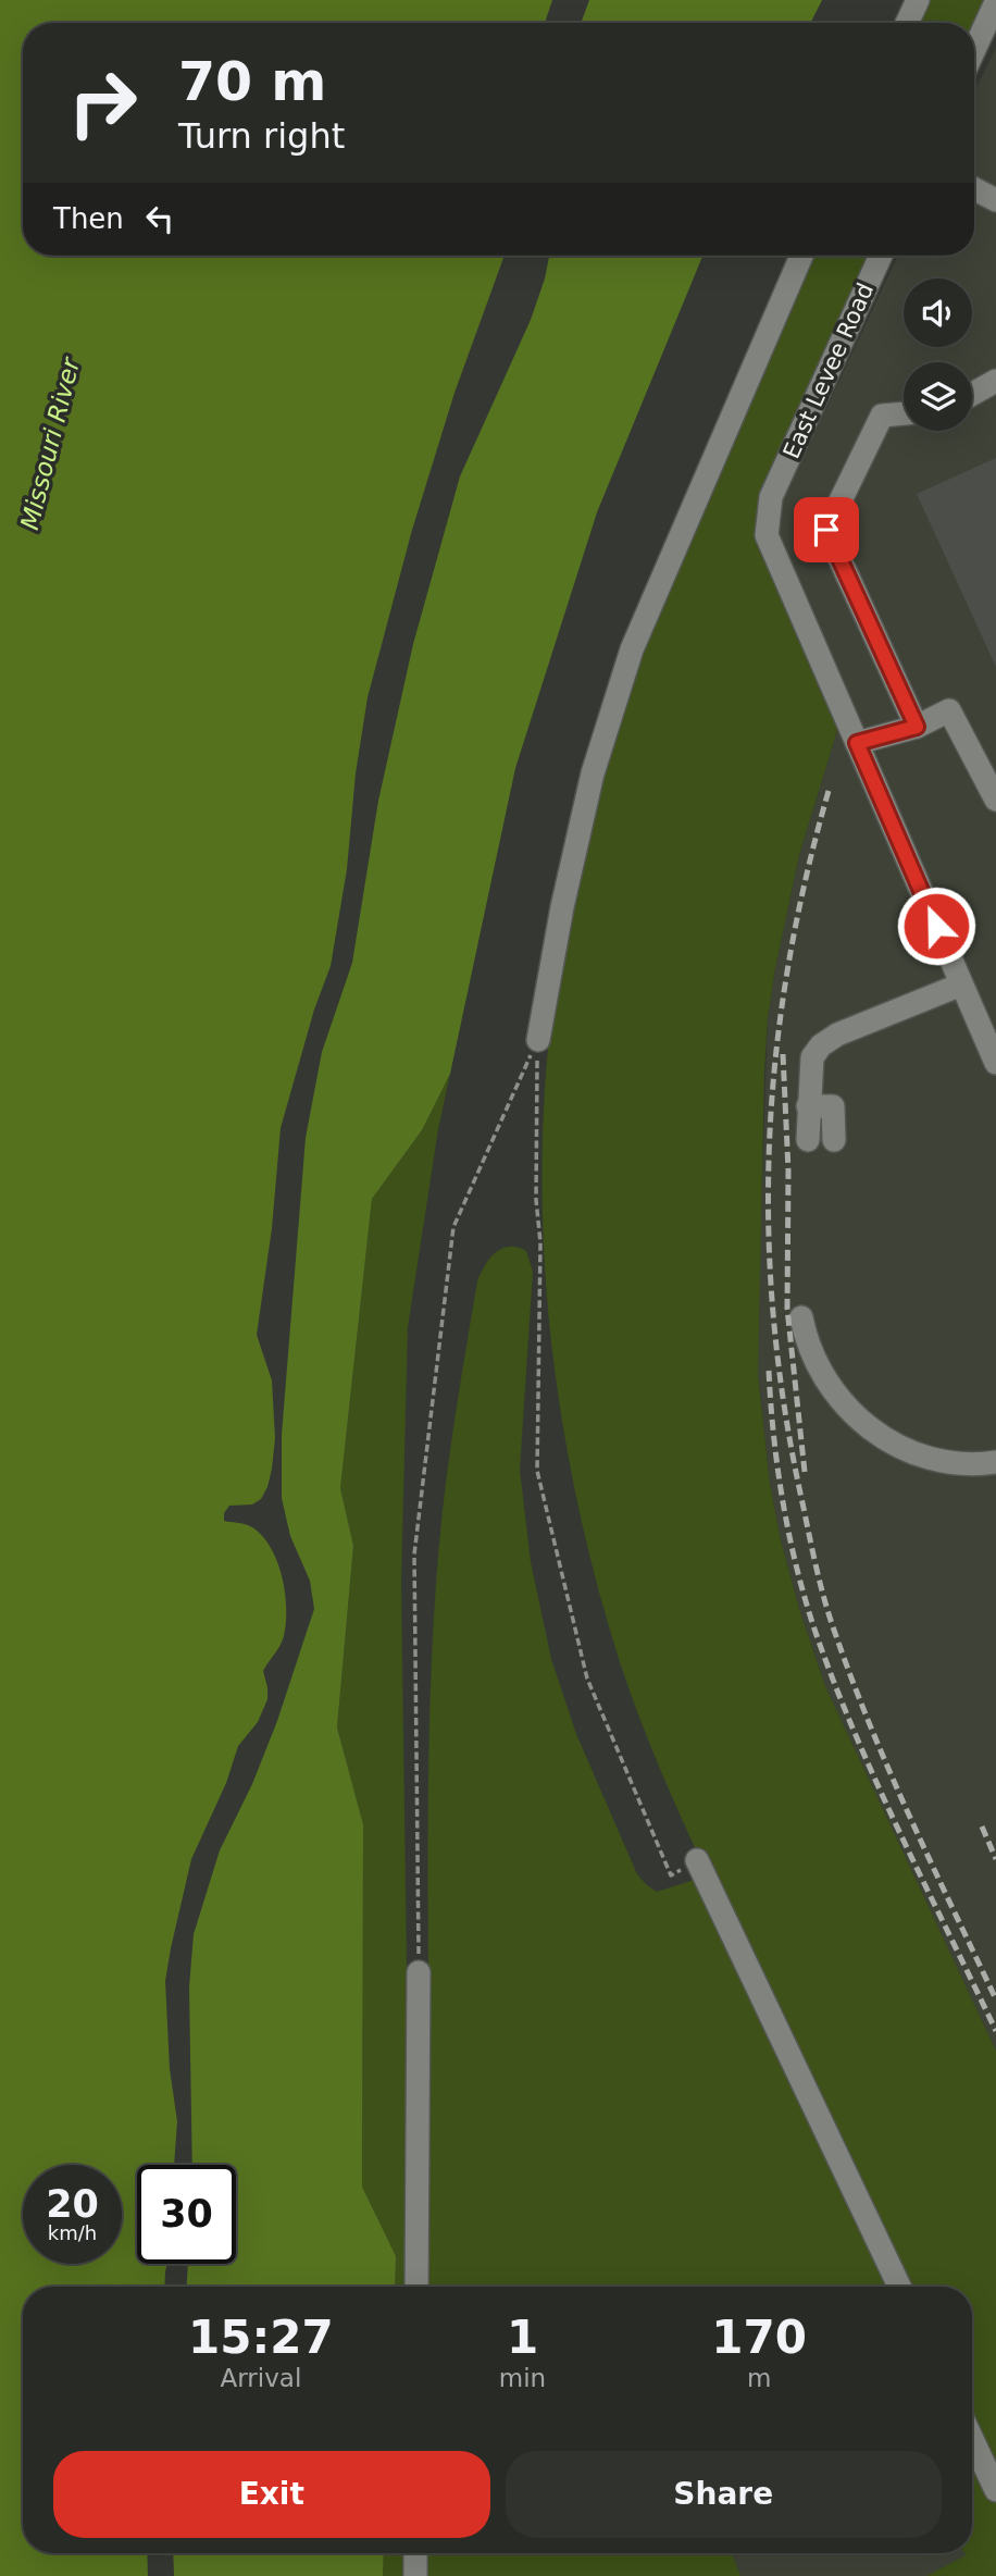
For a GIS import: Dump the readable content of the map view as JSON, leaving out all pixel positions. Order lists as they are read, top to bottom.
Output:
{
  "streets": {
    "street": ["East Levee Road"]
  },
  "water": ["Missouri River"],
  "page": {
    "turn": ["70 m", "Turn right"],
    "then": "Then",
    "speed": "20 km/h",
    "limit": "30",
    "eta": [
      "15:27",
      "Arrival",
      "1",
      "min",
      "170",
      "m"
    ],
    "buttons": ["Exit", "Share"]
  }
}
